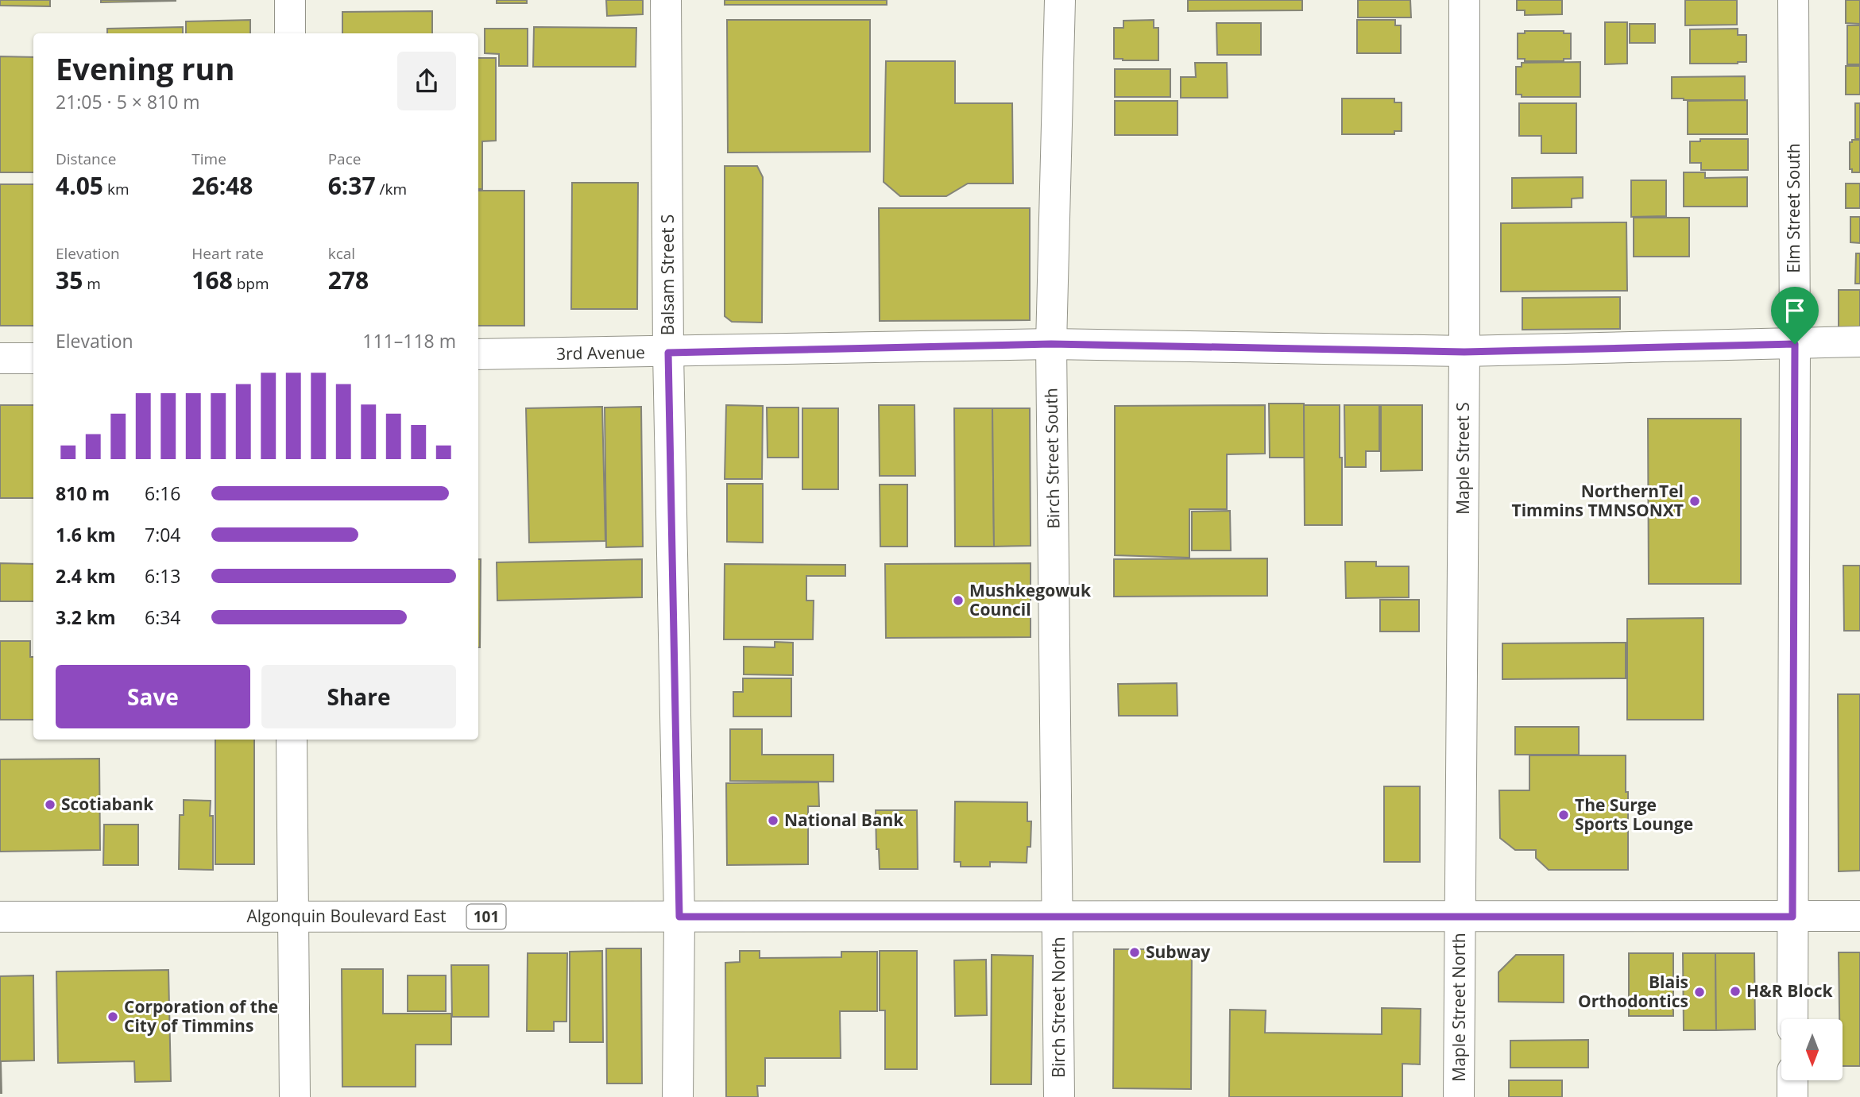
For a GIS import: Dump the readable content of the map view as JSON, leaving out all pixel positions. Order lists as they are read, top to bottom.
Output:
{
  "streets": {
    "street": [
      "Elm Street South",
      "Balsam Street S",
      "3rd Avenue",
      "Birch Street South",
      "Maple Street S",
      "Algonquin Boulevard East",
      "101",
      "Birch Street North",
      "Maple Street North"
    ]
  },
  "crossings": [
    ["Elm Street South", "3rd Avenue"],
    ["Elm Street South", "Algonquin Boulevard East"],
    ["Balsam Street S", "3rd Avenue"],
    ["Balsam Street S", "Algonquin Boulevard East"],
    ["3rd Avenue", "Birch Street South"],
    ["3rd Avenue", "Maple Street S"],
    ["Birch Street South", "Algonquin Boulevard East"],
    ["Birch Street South", "Birch Street North"],
    ["Maple Street S", "Algonquin Boulevard East"],
    ["Maple Street S", "Maple Street North"],
    ["Algonquin Boulevard East", "Birch Street North"],
    ["Algonquin Boulevard East", "Maple Street North"]
  ],
  "places": [
    "NorthernTel Timmins TMNSONXT",
    "Mushkegowuk Council",
    "Scotiabank",
    "The Surge Sports Lounge",
    "National Bank",
    "Subway",
    "H&R Block",
    "Blais Orthodontics",
    "Corporation of the City of Timmins"
  ],
  "north": "bottom",
  "page": {
    "heading": ["Evening run", "21:05 · 5 × 810 m"],
    "stats": [
      ["Distance", "4.05 km"],
      ["Time", "26:48"],
      ["Pace", "6:37 /km"],
      ["Elevation", "35 m"],
      ["Heart rate", "168 bpm"],
      ["kcal", "278"]
    ],
    "chart": ["Elevation", "111–118 m"],
    "list": [
      {
        "name": "810 m",
        "note": "6:16"
      },
      {
        "name": "1.6 km",
        "note": "7:04"
      },
      {
        "name": "2.4 km",
        "note": "6:13"
      },
      {
        "name": "3.2 km",
        "note": "6:34"
      }
    ],
    "buttons": ["Save", "Share"]
  }
}
